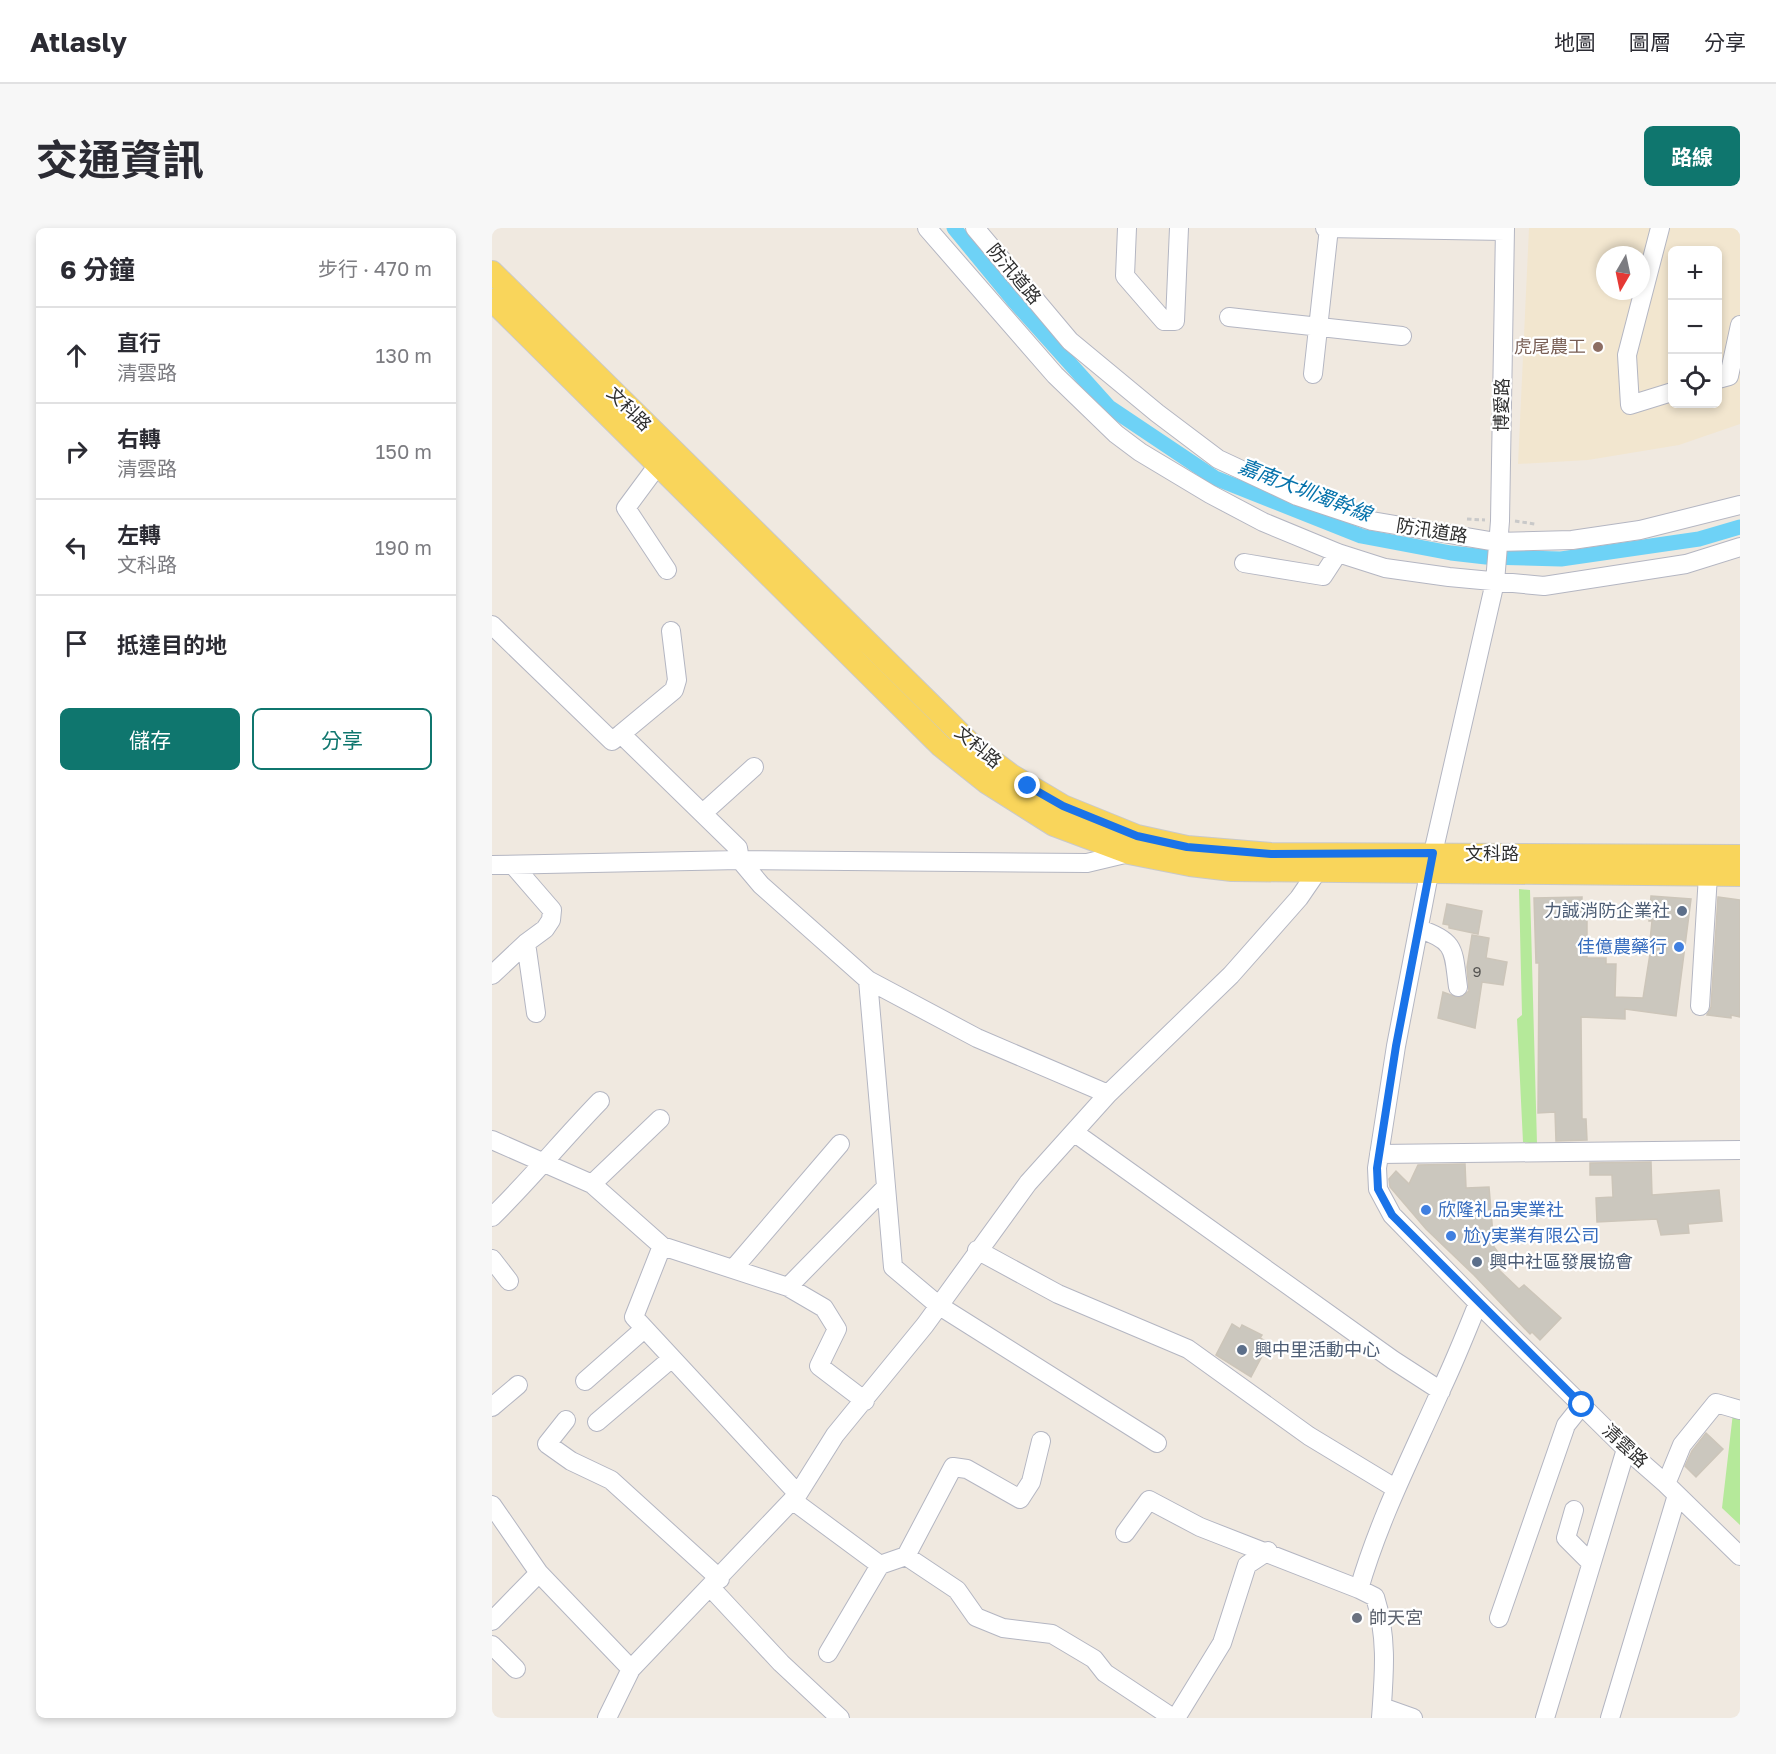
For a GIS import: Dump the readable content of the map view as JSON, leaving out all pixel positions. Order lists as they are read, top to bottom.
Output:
{
  "streets": {
    "main road": ["文科路"],
    "street": ["防汛道路", "博愛路", "清雲路"]
  },
  "crossings": [
    ["防汛道路", "博愛路"],
    ["文科路", "清雲路"]
  ],
  "water": ["嘉南大圳濁幹線"],
  "places": [
    "虎尾農工",
    "力誠消防企業社",
    "佳億農藥行",
    "欣隆礼品実業社",
    "尬y実業有限公司",
    "興中社區發展協會",
    "興中里活動中心",
    "帥天宮"
  ],
  "house_numbers": ["9"],
  "north": "bottom",
  "page": {
    "header": "Atlasly",
    "nav": ["地圖", "圖層", "分享"],
    "title": "交通資訊",
    "buttons": [
      "路線",
      ["儲存", "分享"]
    ],
    "heading": ["6 分鐘", "步行 · 470 m"],
    "map_buttons": ["+", "−"],
    "list": [
      ["直行", "清雲路", "130 m"],
      ["右轉", "清雲路", "150 m"],
      ["左轉", "文科路", "190 m"],
      "抵達目的地"
    ]
  }
}
